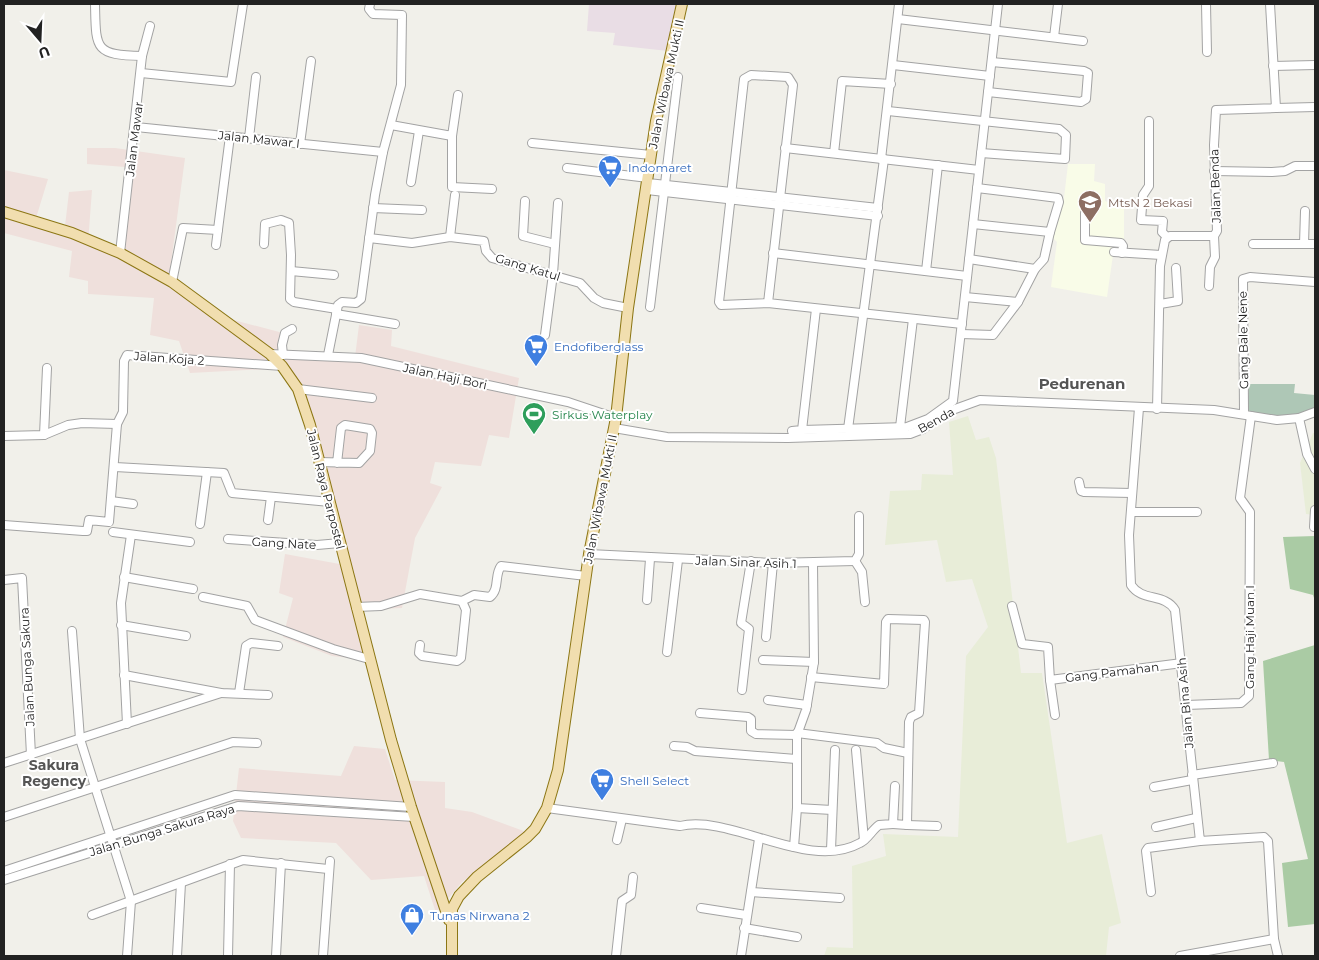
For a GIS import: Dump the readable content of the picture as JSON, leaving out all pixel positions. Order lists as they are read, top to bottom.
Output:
{
  "streets": {
    "main road": ["Jalan Wibawa Mukti II", "Jalan Raya Parpostel"],
    "street": [
      "Jalan Mawar",
      "Jalan Mawar I",
      "Jalan Benda",
      "Gang Katul",
      "Gang Bale Nene",
      "Jalan Koja 2",
      "Jalan Haji Bori",
      "Benda",
      "Gang Nate",
      "Jalan Sinar Asih 1",
      "Gang Haji Muan I",
      "Jalan Bunga Sakura",
      "Gang Pamahan",
      "Jalan Bina Asih",
      "Jalan Bunga Sakura Raya"
    ]
  },
  "crossings": [
    ["Jalan Wibawa Mukti II", "Gang Katul"],
    ["Jalan Wibawa Mukti II", "Jalan Haji Bori"],
    ["Jalan Wibawa Mukti II", "Benda"],
    ["Jalan Wibawa Mukti II", "Jalan Raya Parpostel"],
    ["Jalan Wibawa Mukti II", "Jalan Sinar Asih 1"],
    ["Jalan Mawar", "Jalan Mawar I"],
    ["Jalan Mawar", "Jalan Raya Parpostel"],
    ["Gang Bale Nene", "Benda"],
    ["Gang Bale Nene", "Gang Haji Muan I"],
    ["Jalan Koja 2", "Jalan Raya Parpostel"],
    ["Jalan Haji Bori", "Benda"],
    ["Jalan Haji Bori", "Jalan Raya Parpostel"],
    ["Benda", "Gang Haji Muan I"],
    ["Benda", "Jalan Bina Asih"],
    ["Jalan Raya Parpostel", "Gang Nate"],
    ["Jalan Raya Parpostel", "Jalan Bunga Sakura Raya"],
    ["Gang Haji Muan I", "Jalan Bina Asih"],
    ["Gang Pamahan", "Jalan Bina Asih"]
  ],
  "districts": ["Pedurenan", "Sakura Regency"],
  "places": {
    "supermarket": ["Indomaret", "Endofiberglass", "Shell Select"],
    "school or university": ["MtsN 2 Bekasi"],
    "sports": ["Sirkus Waterplay"],
    "shop": ["Tunas Nirwana 2"]
  },
  "north": "bottom"
}
